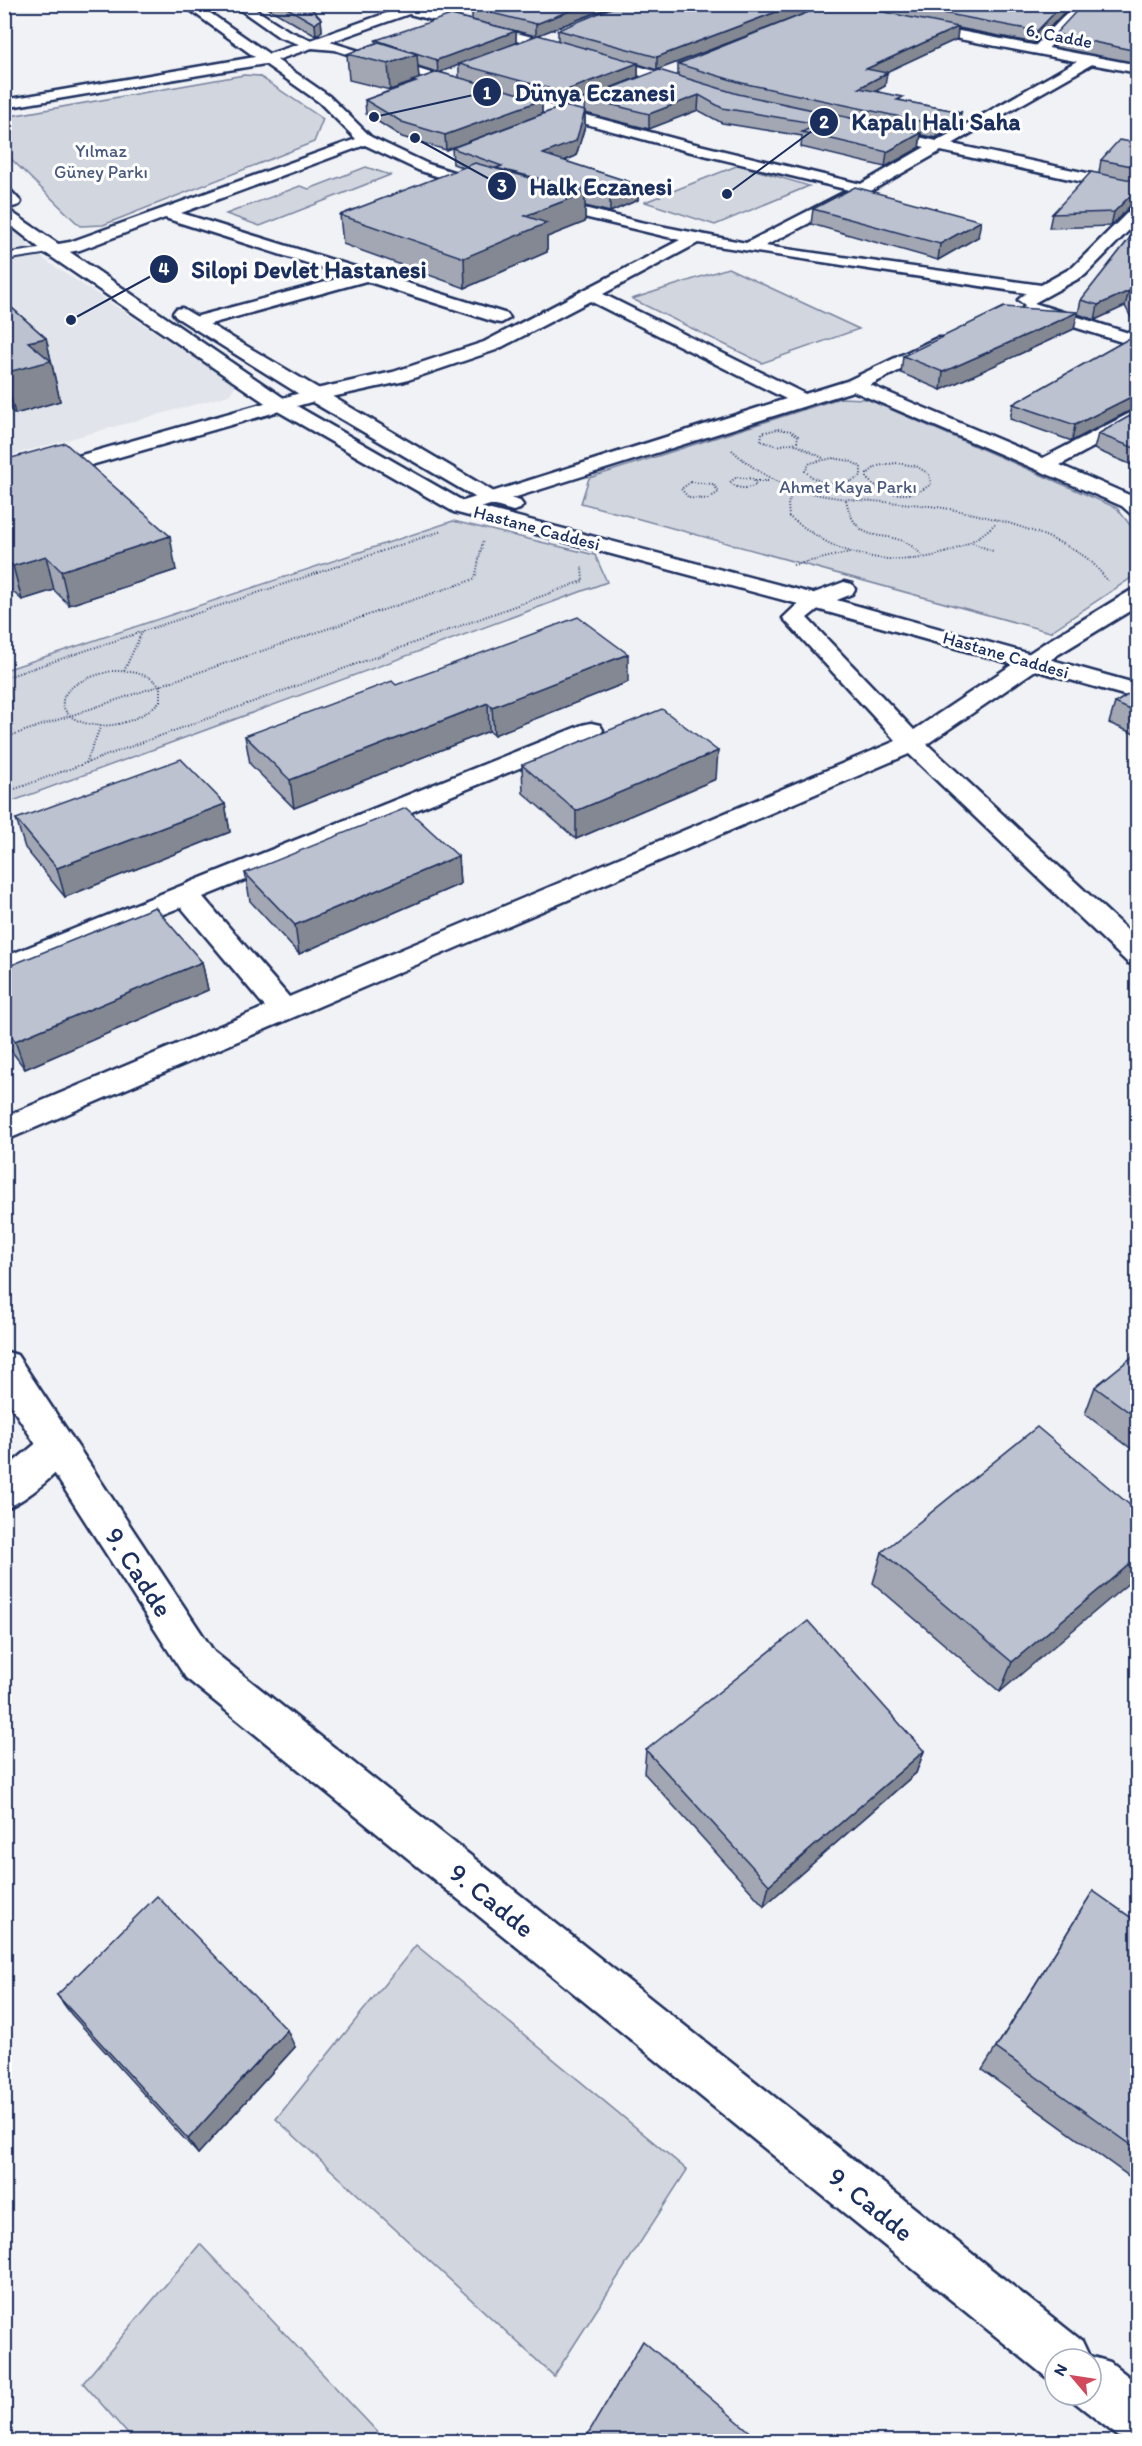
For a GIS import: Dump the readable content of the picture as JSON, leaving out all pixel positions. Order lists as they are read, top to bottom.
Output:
{
  "streets": {
    "street": ["6. Cadde", "Hastane Caddesi", "9. Cadde"]
  },
  "parks": ["Yılmaz Güney Parkı", "Ahmet Kaya Parkı"],
  "places": [
    "Dünya Eczanesi",
    "Halk Eczanesi",
    "Kapalı Halı Saha",
    "Silopi Devlet Hastanesi"
  ],
  "north": "top left"
}
